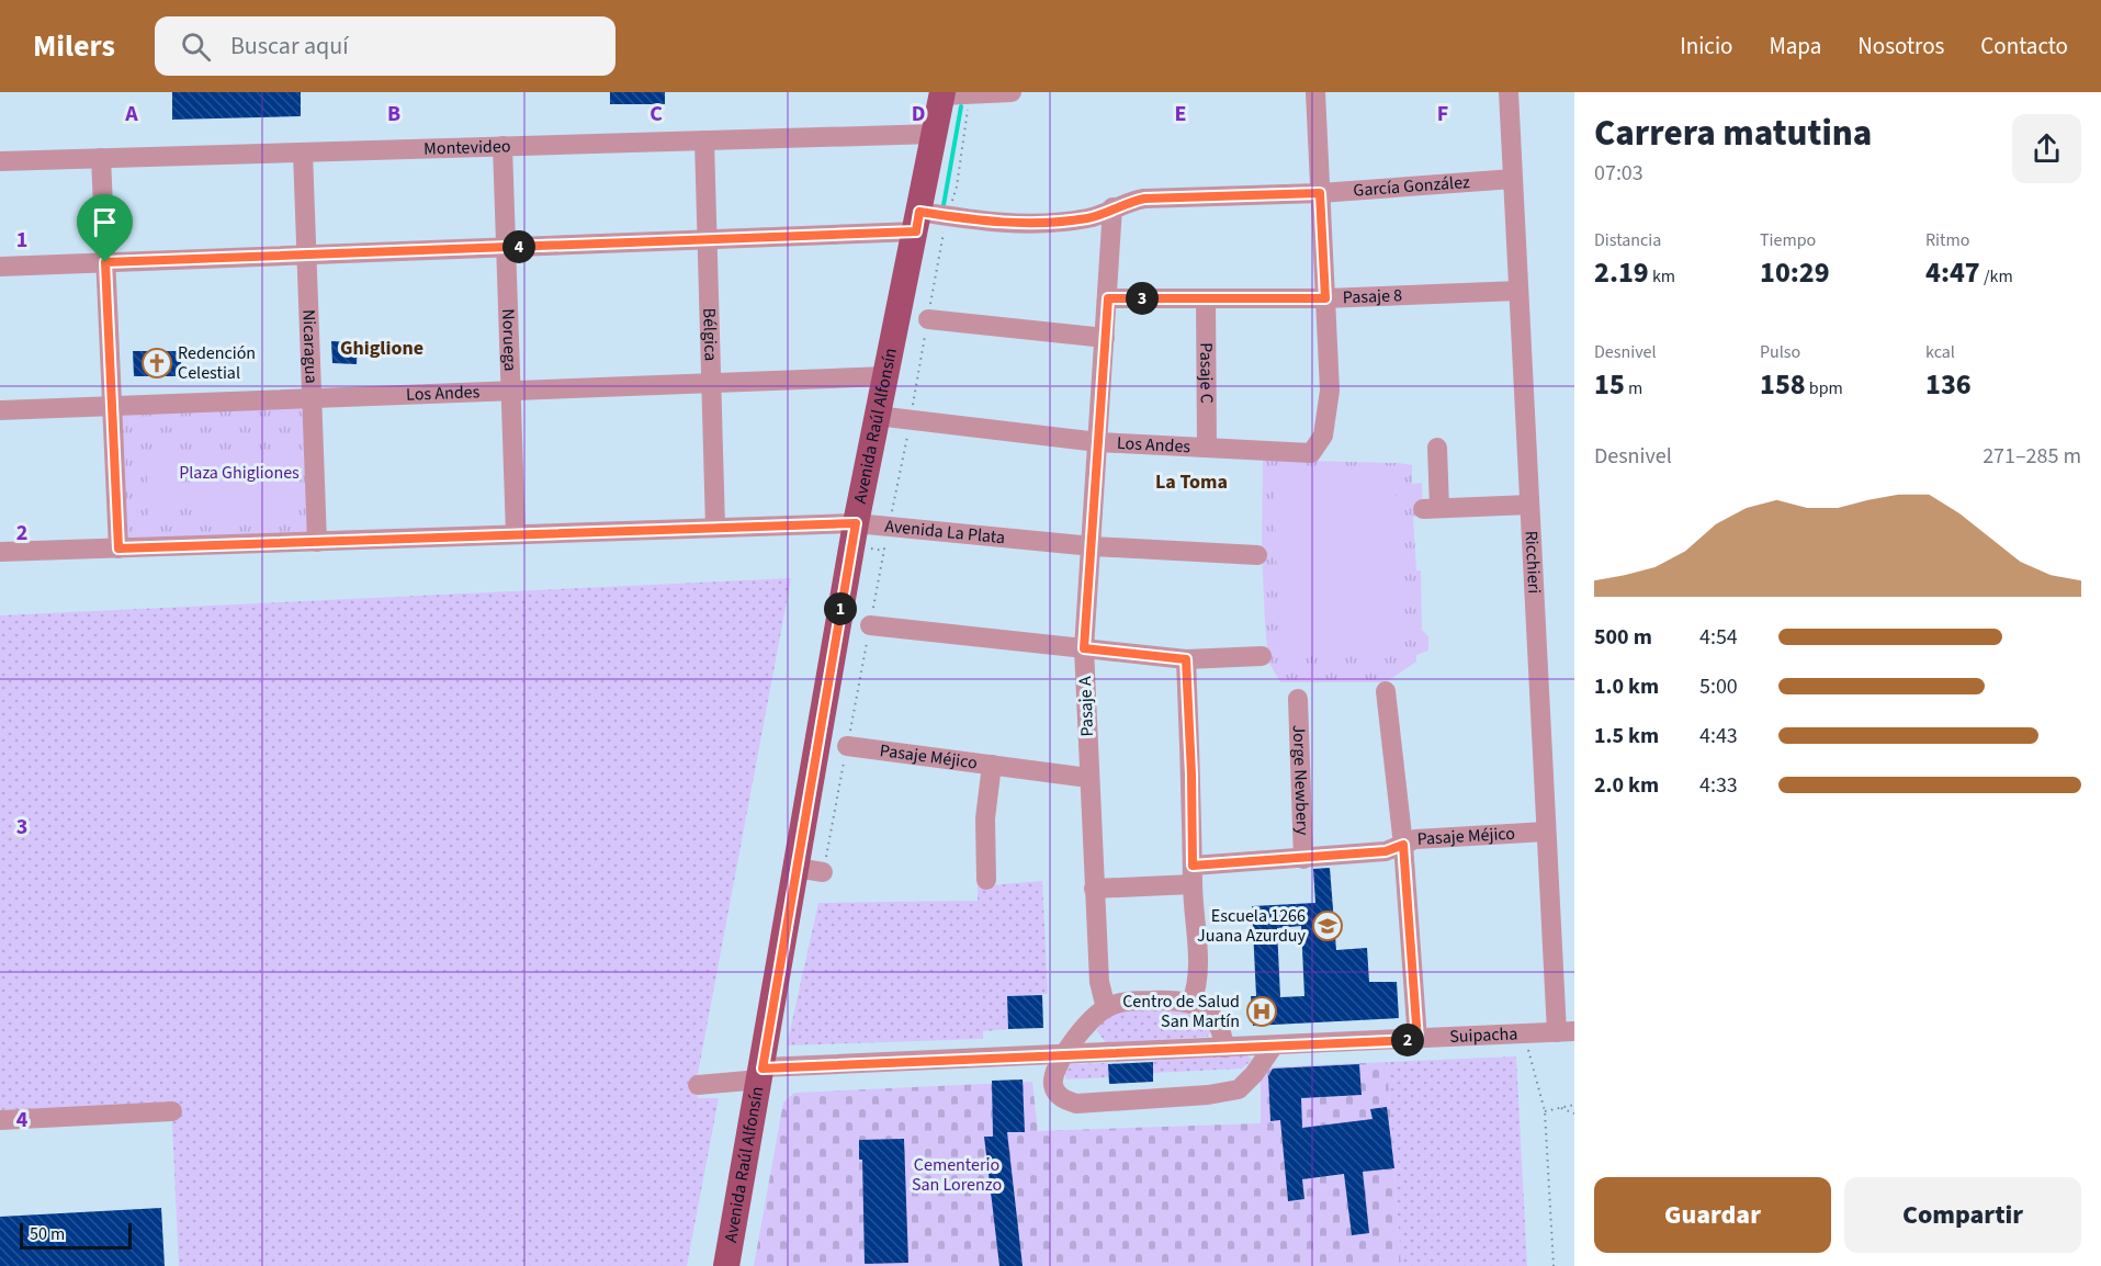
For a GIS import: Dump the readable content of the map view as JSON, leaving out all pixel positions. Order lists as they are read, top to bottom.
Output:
{
  "streets": {
    "main road": ["Avenida Raúl Alfonsín"],
    "street": [
      "Montevideo",
      "García González",
      "Pasaje 8",
      "Bélgica",
      "Noruega",
      "Nicaragua",
      "Pasaje C",
      "Los Andes",
      "Avenida La Plata",
      "Ricchieri",
      "Pasaje A",
      "Pasaje Méjico",
      "Jorge Newbery",
      "Suipacha"
    ]
  },
  "crossings": [
    ["Montevideo", "Bélgica"],
    ["Montevideo", "Noruega"],
    ["Montevideo", "Nicaragua"],
    ["Montevideo", "Avenida Raúl Alfonsín"],
    ["García González", "Bélgica"],
    ["García González", "Noruega"],
    ["García González", "Nicaragua"],
    ["García González", "Avenida Raúl Alfonsín"],
    ["García González", "Ricchieri"],
    ["García González", "Pasaje A"],
    ["Pasaje 8", "Pasaje C"],
    ["Pasaje 8", "Los Andes"],
    ["Pasaje 8", "Ricchieri"],
    ["Pasaje 8", "Pasaje A"],
    ["Bélgica", "Los Andes"],
    ["Bélgica", "Avenida La Plata"],
    ["Noruega", "Los Andes"],
    ["Noruega", "Avenida La Plata"],
    ["Nicaragua", "Los Andes"],
    ["Nicaragua", "Avenida La Plata"],
    ["Pasaje C", "Los Andes"],
    ["Los Andes", "Avenida Raúl Alfonsín"],
    ["Los Andes", "Pasaje A"],
    ["Avenida Raúl Alfonsín", "Avenida La Plata"],
    ["Avenida Raúl Alfonsín", "Suipacha"],
    ["Avenida La Plata", "Pasaje A"],
    ["Ricchieri", "Pasaje Méjico"],
    ["Ricchieri", "Suipacha"],
    ["Pasaje A", "Pasaje Méjico"],
    ["Pasaje Méjico", "Jorge Newbery"]
  ],
  "districts": ["Ghiglione", "La Toma"],
  "parks": ["Plaza Ghigliones", "Cementerio San Lorenzo"],
  "places": {
    "church": ["Redención Celestial"],
    "school or university": ["Escuela 1266 Juana Azurduy"],
    "hospital": ["Centro de Salud San Martín"]
  },
  "scale_bar": "50 m",
  "page": {
    "header": "Milers",
    "search": "Buscar aquí",
    "nav": [
      "Inicio",
      "Mapa",
      "Nosotros",
      "Contacto"
    ],
    "heading": ["Carrera matutina", "07:03"],
    "stats": [
      ["Distancia", "2.19 km"],
      ["Tiempo", "10:29"],
      ["Ritmo", "4:47 /km"],
      ["Desnivel", "15 m"],
      ["Pulso", "158 bpm"],
      ["kcal", "136"]
    ],
    "pins": [
      "4",
      "3",
      "1",
      "2"
    ],
    "chart": ["Desnivel", "271–285 m"],
    "list": [
      {
        "name": "500 m",
        "note": "4:54"
      },
      {
        "name": "1.0 km",
        "note": "5:00"
      },
      {
        "name": "1.5 km",
        "note": "4:43"
      },
      {
        "name": "2.0 km",
        "note": "4:33"
      }
    ],
    "buttons": ["Guardar", "Compartir"],
    "scale": "50 m"
  },
  "grid": {
    "columns": [
      "A",
      "B",
      "C",
      "D",
      "E",
      "F"
    ],
    "rows": [
      "1",
      "2",
      "3",
      "4"
    ]
  }
}
